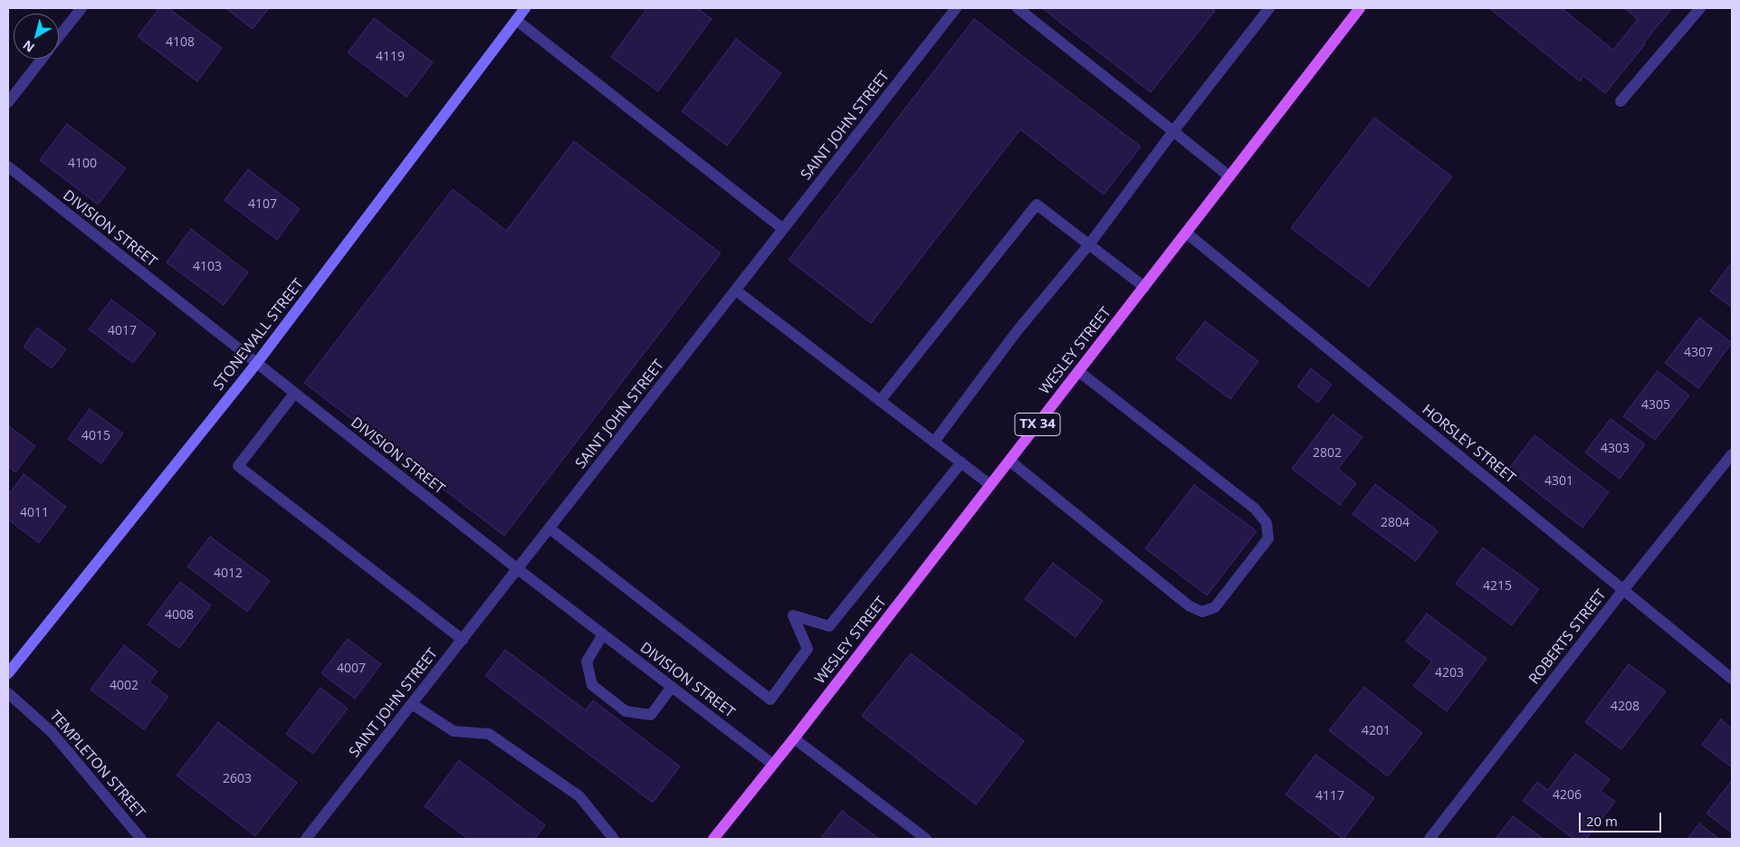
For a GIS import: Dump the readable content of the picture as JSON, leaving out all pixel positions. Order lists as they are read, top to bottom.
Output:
{
  "streets": {
    "main road": ["WESLEY STREET", "TX 34"],
    "street": [
      "SAINT JOHN STREET",
      "DIVISION STREET",
      "STONEWALL STREET",
      "HORSLEY STREET",
      "ROBERTS STREET",
      "TEMPLETON STREET"
    ]
  },
  "crossings": [
    ["SAINT JOHN STREET", "DIVISION STREET"],
    ["DIVISION STREET", "STONEWALL STREET"],
    ["DIVISION STREET", "WESLEY STREET"],
    ["WESLEY STREET", "HORSLEY STREET"],
    ["HORSLEY STREET", "ROBERTS STREET"]
  ],
  "house_numbers": [
    "4108",
    "4119",
    "4100",
    "4107",
    "4103",
    "4017",
    "4307",
    "4305",
    "4015",
    "4303",
    "2802",
    "4301",
    "4011",
    "2804",
    "4012",
    "4215",
    "4008",
    "4007",
    "4203",
    "4002",
    "4208",
    "4201",
    "2603",
    "4206",
    "4117"
  ],
  "scale_bar": "20 m",
  "north": "bottom left"
}
